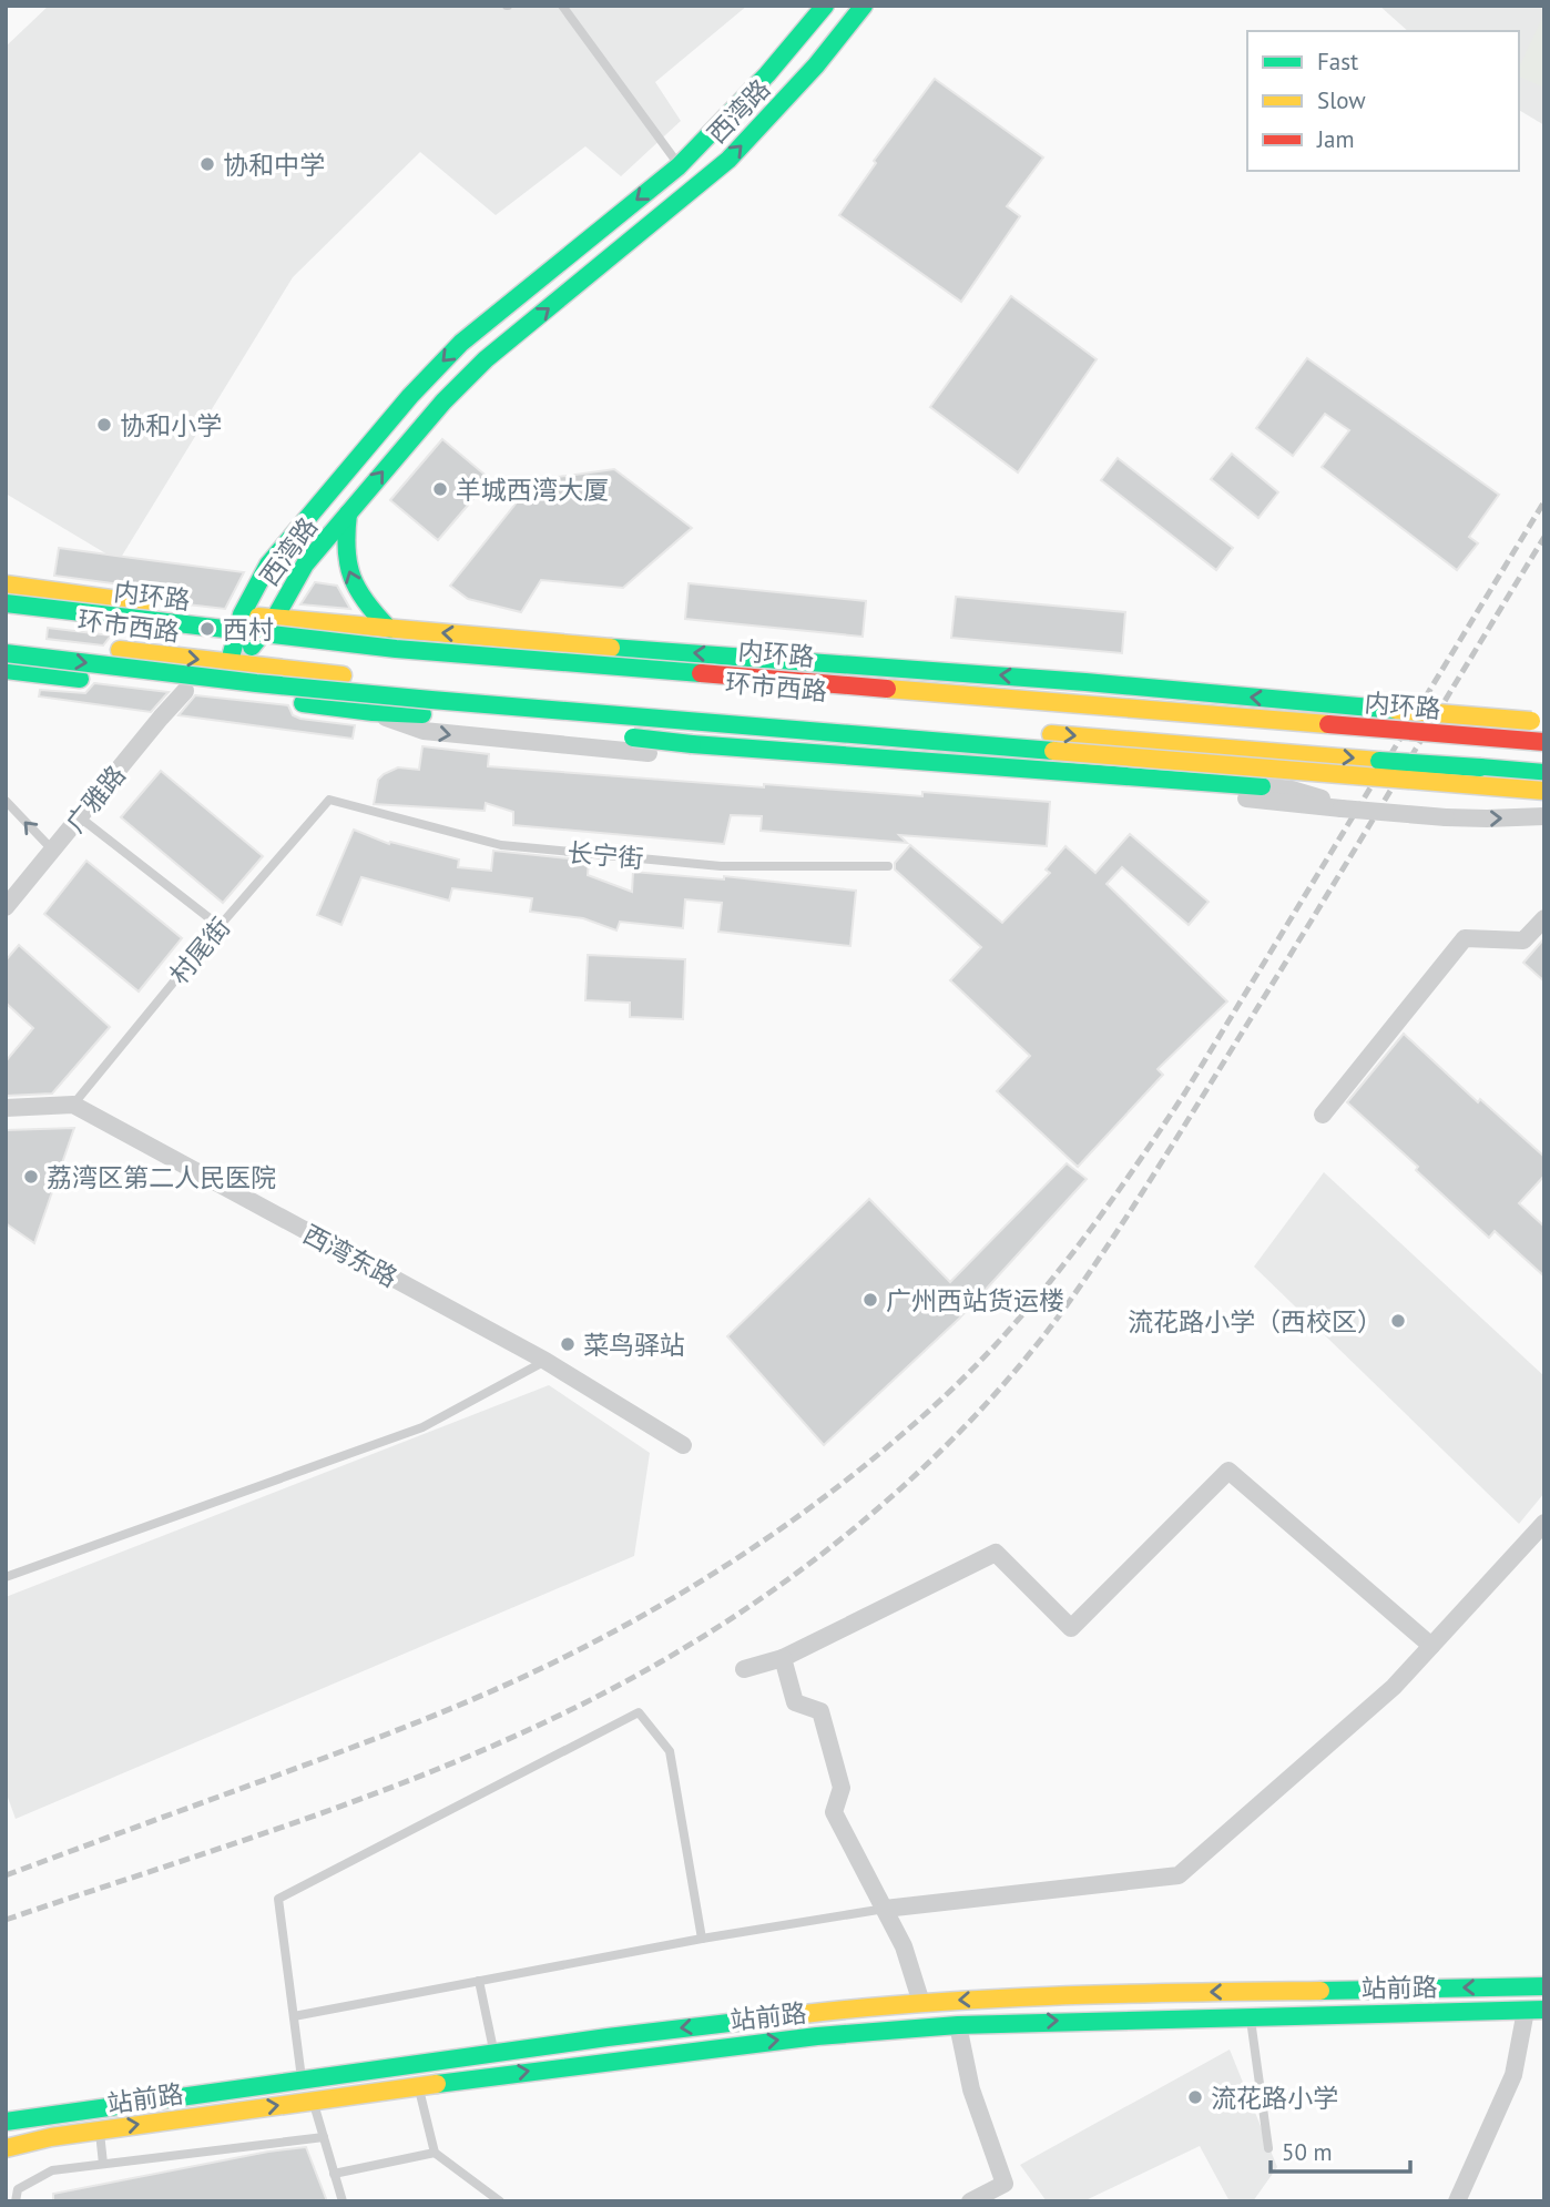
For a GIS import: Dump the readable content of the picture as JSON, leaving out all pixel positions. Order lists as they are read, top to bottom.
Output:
{
  "streets": {
    "main road": [
      "西湾路",
      "内环路",
      "环市西路",
      "站前路"
    ],
    "street": ["广雅路", "西湾东路"],
    "lane": ["长宁街", "村尾街"]
  },
  "crossings": [
    ["西湾路", "环市西路"],
    ["长宁街", "村尾街"],
    ["村尾街", "西湾东路"]
  ],
  "places": [
    "协和中学",
    "协和小学",
    "羊城西湾大厦",
    "西村",
    "荔湾区第二人民医院",
    "广州西站货运楼",
    "流花路小学（西校区）",
    "菜鸟驿站",
    "流花路小学"
  ],
  "legend": ["Fast", "Slow", "Jam"],
  "scale_bar": "50 m"
}
